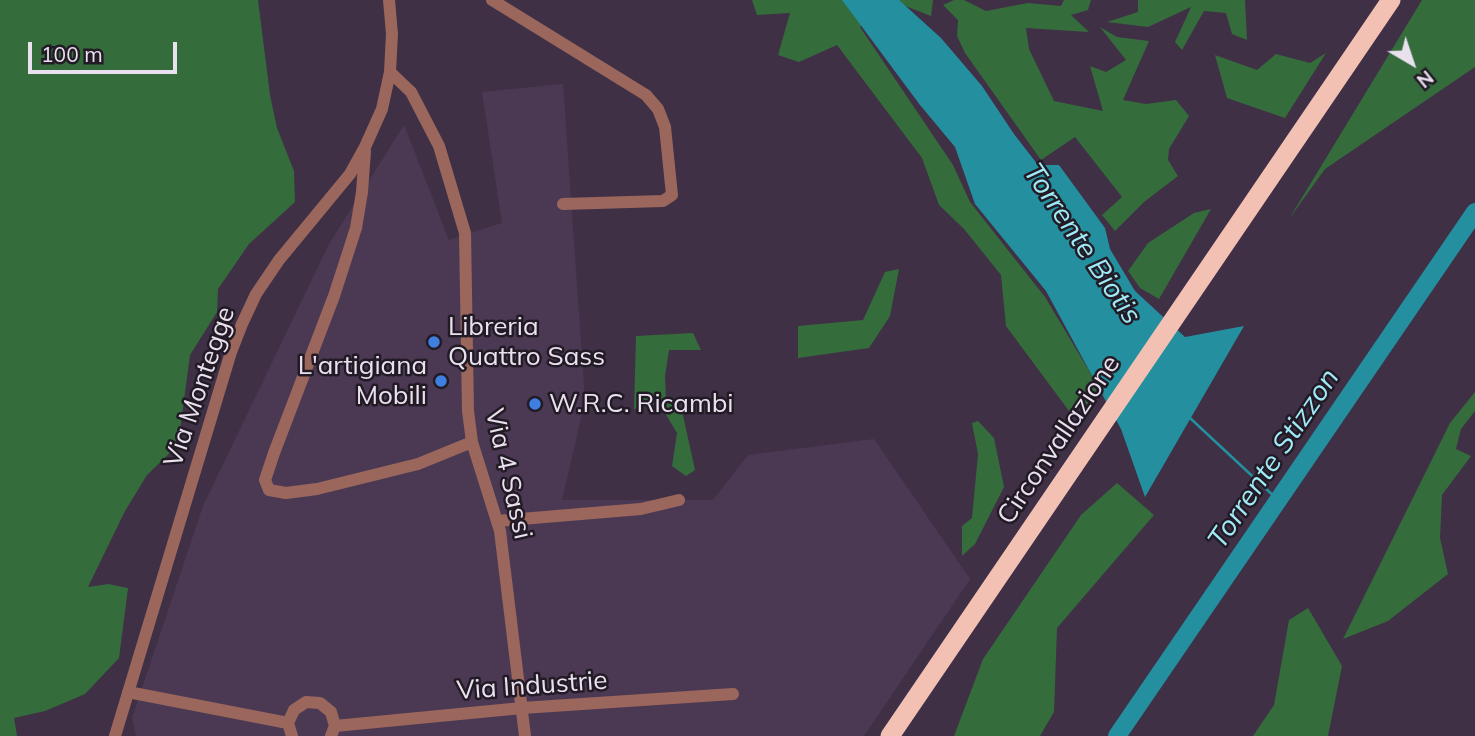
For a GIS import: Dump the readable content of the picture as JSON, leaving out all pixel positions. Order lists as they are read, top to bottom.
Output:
{
  "streets": {
    "highway": ["Circonvallazione"],
    "street": ["Via Montegge", "Via 4 Sassi", "Via Industrie"]
  },
  "crossings": [
    ["Via Montegge", "Via 4 Sassi"],
    ["Via 4 Sassi", "Via Industrie"]
  ],
  "water": ["Torrente Biotis", "Torrente Stizzon"],
  "places": ["Libreria Quattro Sass", "L'artigiana Mobili", "W.R.C. Ricambi"],
  "scale_bar": "100 m",
  "north": "bottom right"
}
